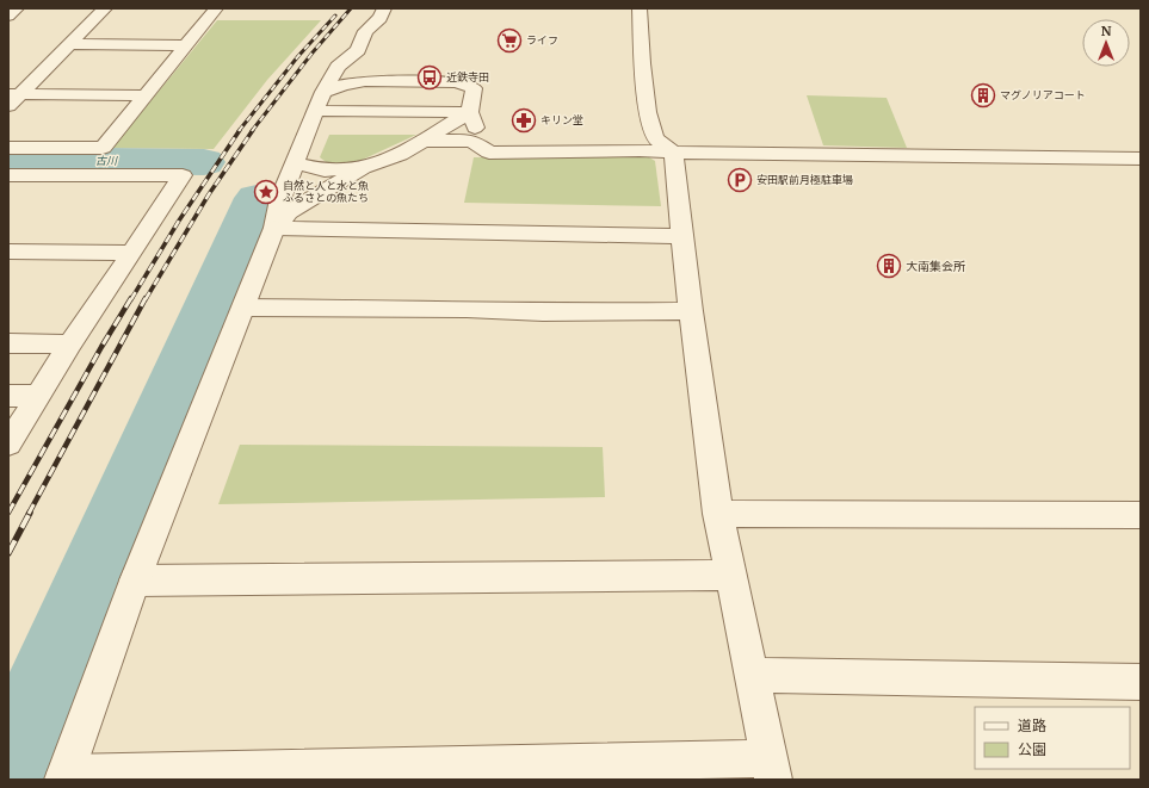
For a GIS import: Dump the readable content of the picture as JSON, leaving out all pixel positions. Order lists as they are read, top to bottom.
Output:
{
  "water": ["古川"],
  "places": {
    "supermarket": ["ライフ"],
    "bus stop": ["近鉄寺田"],
    "building": ["マグノリアコート", "大南集会所"],
    "pharmacy": ["キリン堂"],
    "parking": ["安田駅前月極駐車場"],
    "place": ["自然と人と水と魚 ふるさとの魚たち"]
  },
  "legend": ["道路", "公園"],
  "north": "top"
}
